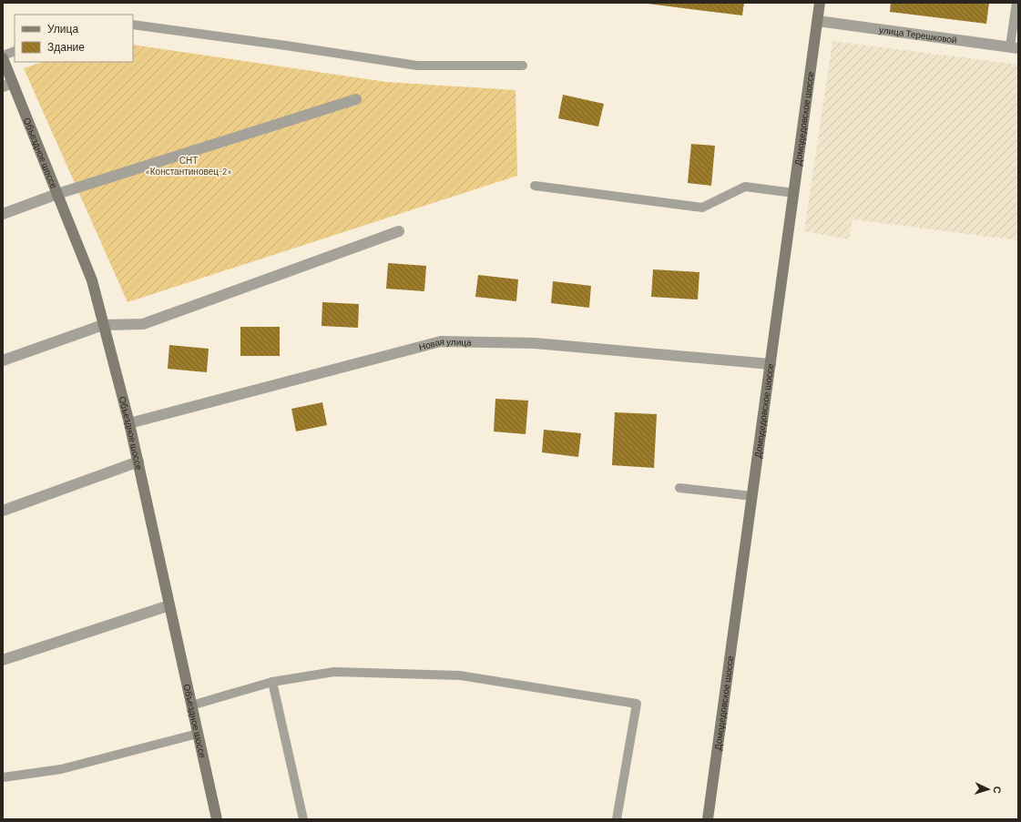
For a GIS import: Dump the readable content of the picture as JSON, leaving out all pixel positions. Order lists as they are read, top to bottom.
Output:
{
  "streets": {
    "street": [
      "улица Терешковой",
      "Домодедовское шоссе",
      "Объездное шоссе",
      "Новая улица"
    ]
  },
  "crossings": [
    ["улица Терешковой", "Домодедовское шоссе"],
    ["Домодедовское шоссе", "Новая улица"],
    ["Объездное шоссе", "Новая улица"]
  ],
  "parks": ["СНТ «Константиновец-2»"],
  "legend": ["Улица", "Здание"],
  "north": "right"
}
